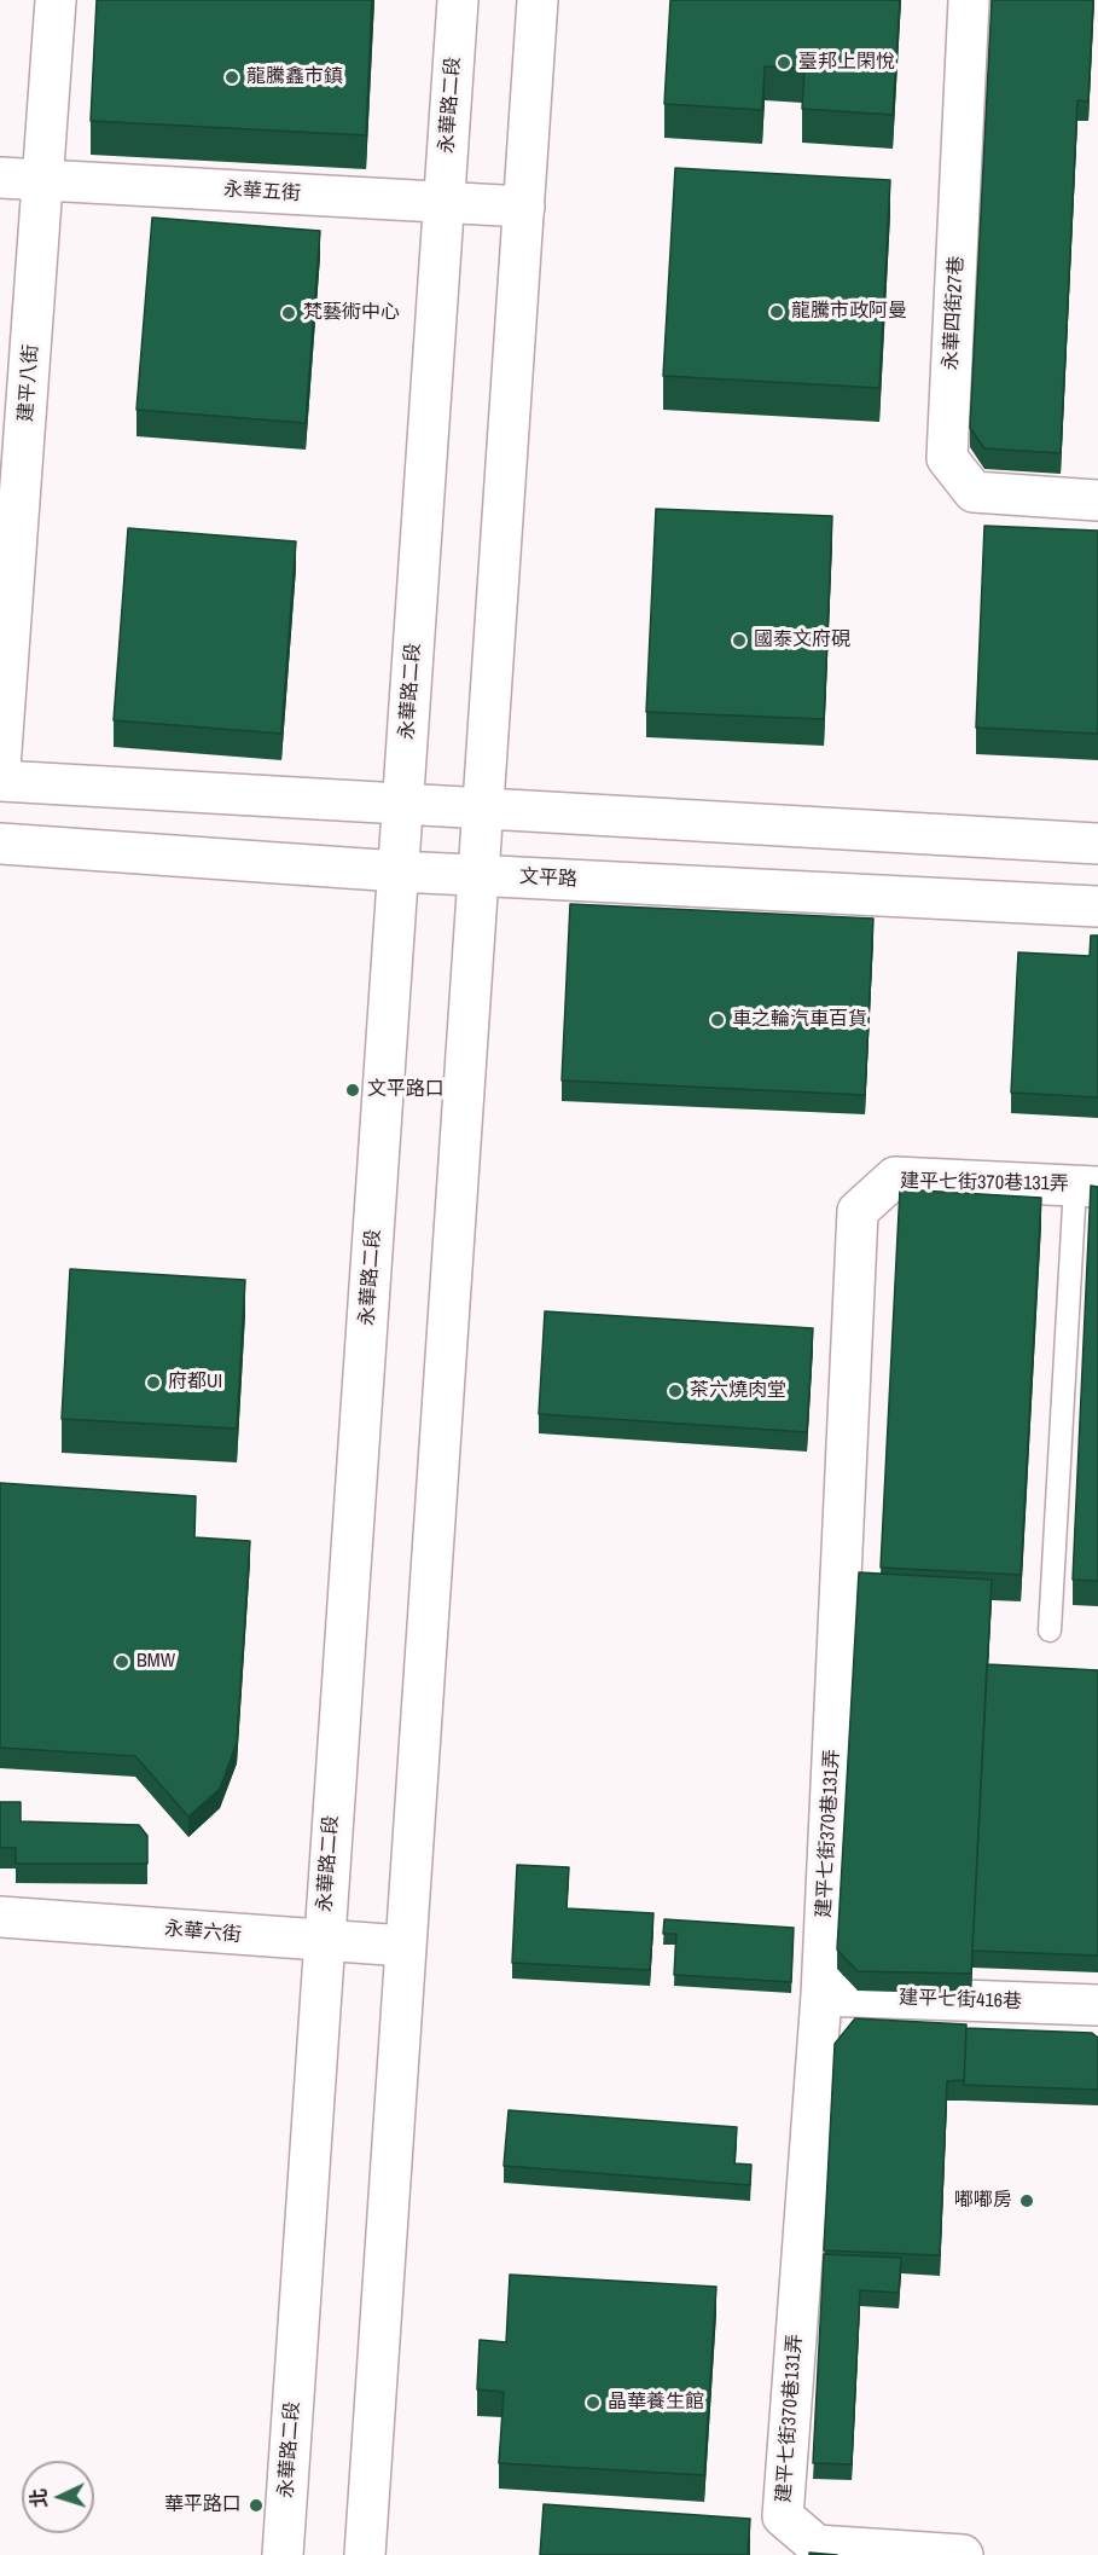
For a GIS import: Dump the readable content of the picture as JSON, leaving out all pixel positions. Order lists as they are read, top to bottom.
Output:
{
  "streets": {
    "street": [
      "永華路二段",
      "永華五街",
      "永華四街27巷",
      "建平八街",
      "文平路",
      "建平七街370巷131弄",
      "永華六街",
      "建平七街416巷"
    ]
  },
  "crossings": [
    ["永華路二段", "永華五街"],
    ["永華路二段", "文平路"],
    ["永華路二段", "永華六街"],
    ["永華五街", "建平八街"],
    ["建平七街370巷131弄", "建平七街416巷"]
  ],
  "places": [
    "臺邦上閑悅",
    "龍騰鑫市鎮",
    "龍騰市政阿曼",
    "梵藝術中心",
    "國泰文府硯",
    "車之輪汽車百貨",
    "文平路口",
    "府都UI",
    "茶六燒肉堂",
    "BMW",
    "嘟嘟房",
    "晶華養生館",
    "華平路口"
  ],
  "north": "left"
}
